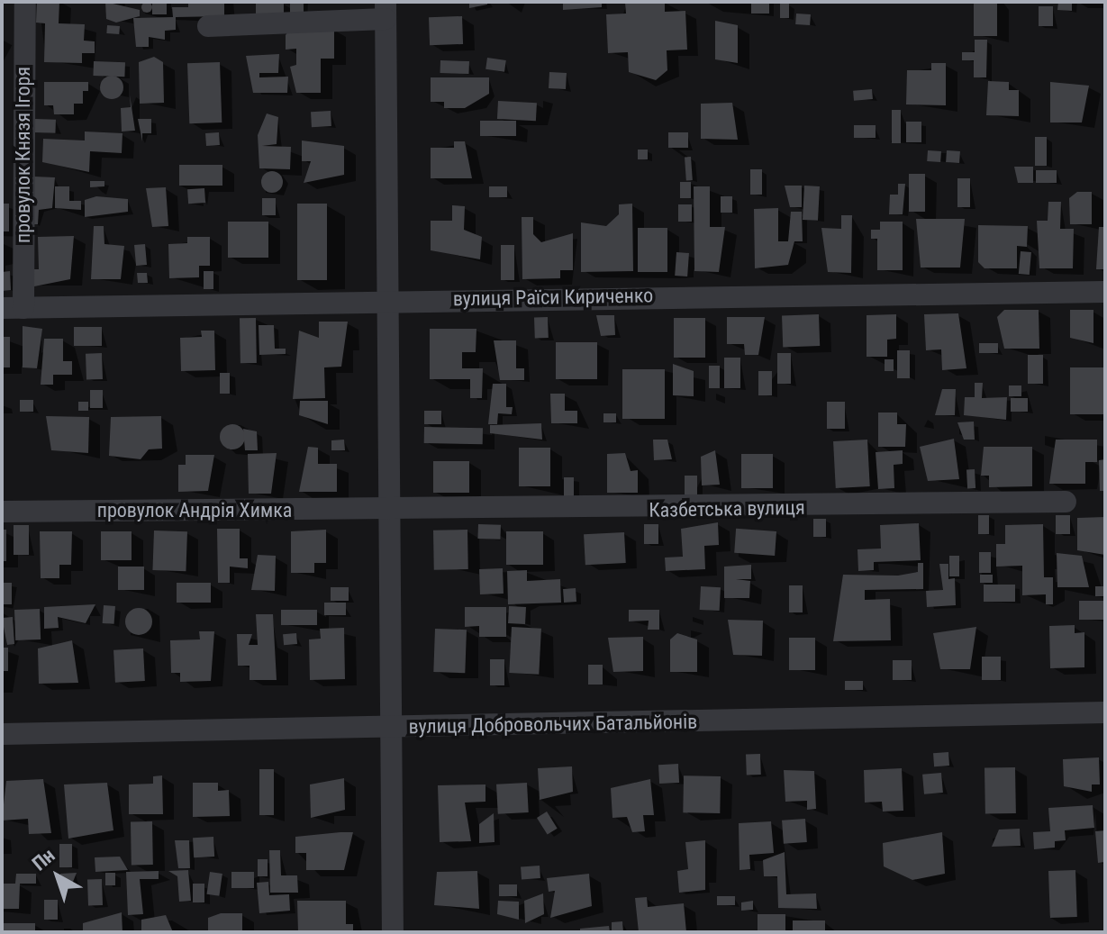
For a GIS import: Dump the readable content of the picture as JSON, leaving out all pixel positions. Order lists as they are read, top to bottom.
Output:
{
  "streets": {
    "street": [
      "провулок Князя Ігоря",
      "вулиця Раїси Кириченко",
      "Казбетська вулиця",
      "провулок Андрія Химка",
      "вулиця Добровольчих Батальйонів"
    ]
  },
  "crossings": [
    ["провулок Князя Ігоря", "вулиця Раїси Кириченко"],
    ["Казбетська вулиця", "провулок Андрія Химка"]
  ],
  "north": "top left"
}
